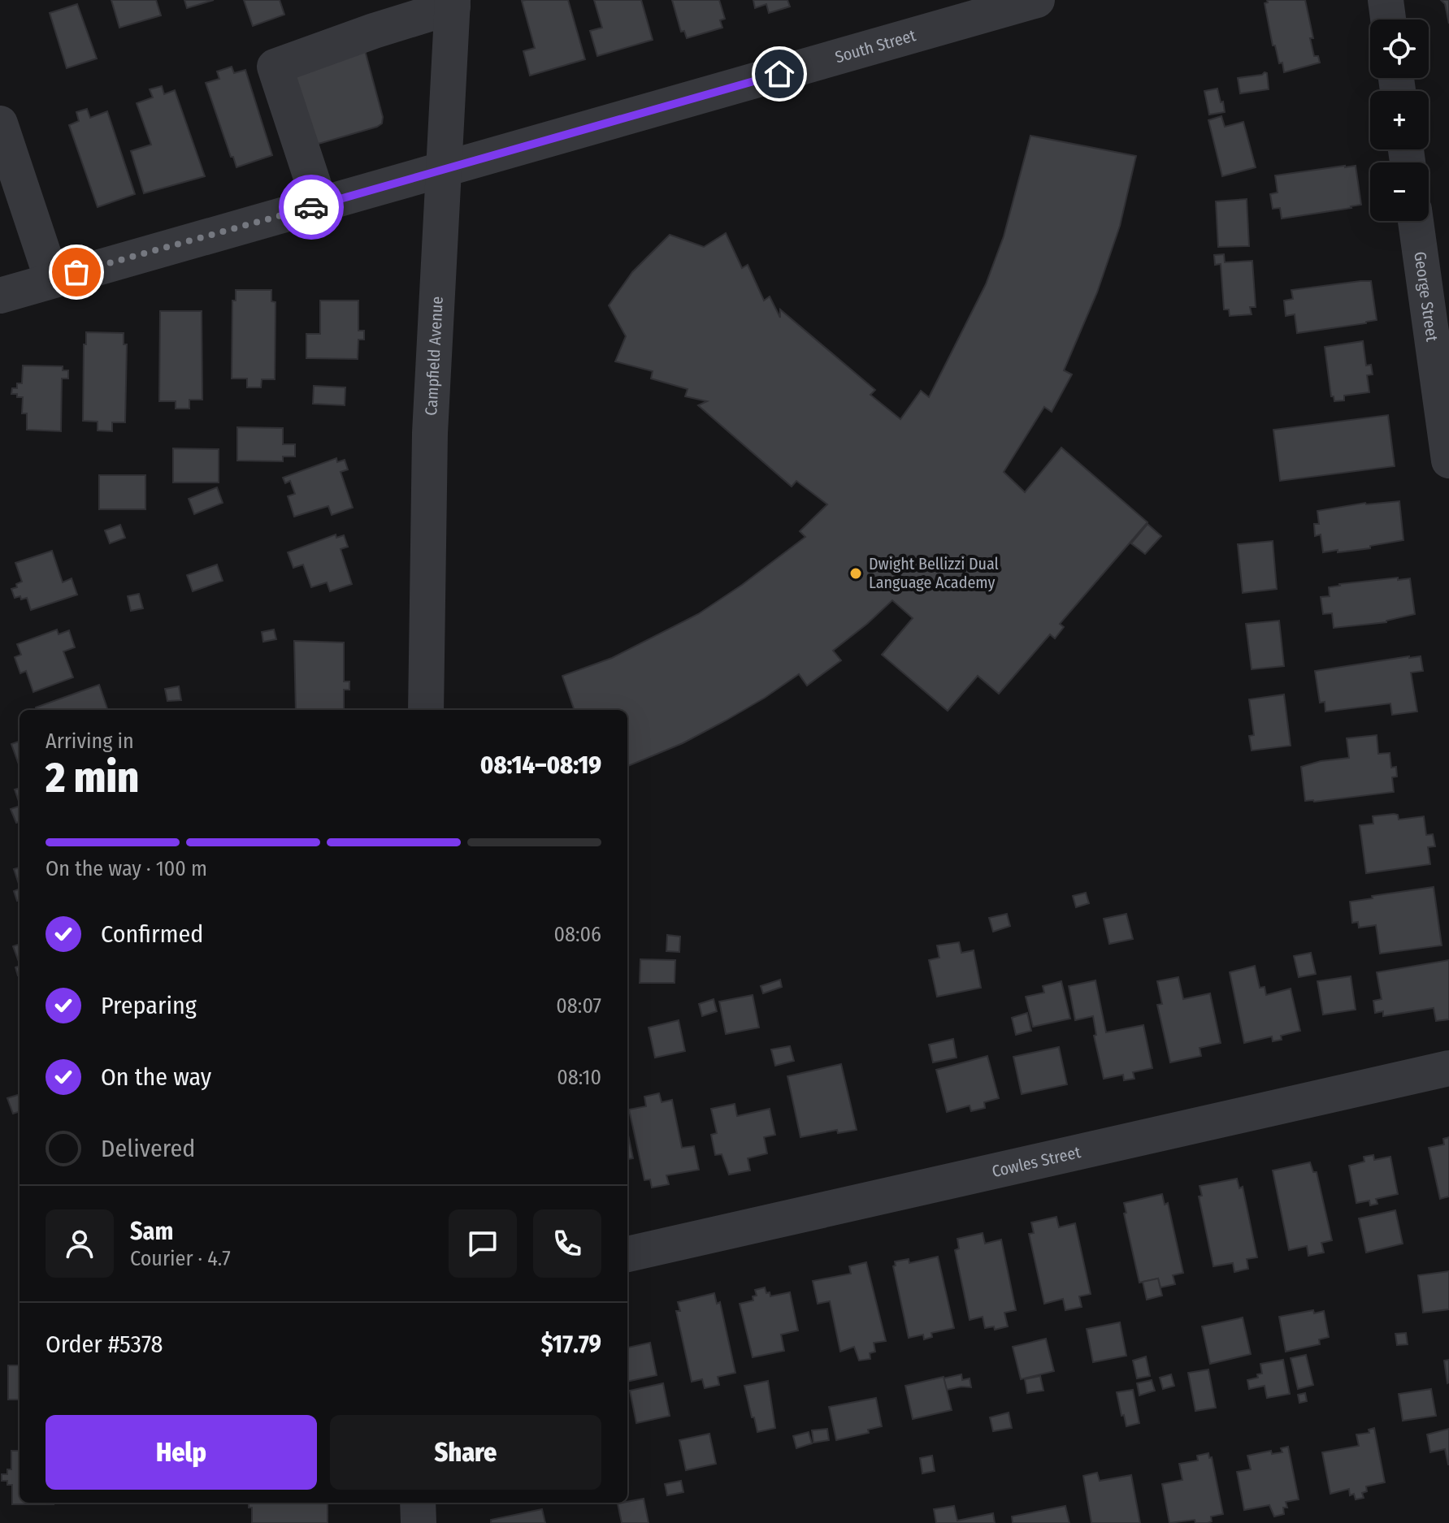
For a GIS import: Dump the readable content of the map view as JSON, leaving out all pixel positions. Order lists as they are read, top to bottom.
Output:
{
  "streets": {
    "street": [
      "South Street",
      "George Street",
      "Campfield Avenue",
      "Cowles Street"
    ]
  },
  "crossings": [
    ["South Street", "Campfield Avenue"]
  ],
  "places": ["Dwight Bellizzi Dual Language Academy"],
  "page": {
    "map_buttons": ["+", "−"],
    "heading": ["2 min", "Arriving in", "08:14–08:19"],
    "panel": [
      "Sam",
      "Courier · 4.7",
      "Order #5378",
      "$17.79"
    ],
    "bar": "On the way · 100 m",
    "list": [
      ["Confirmed", "08:06"],
      ["Preparing", "08:07"],
      ["On the way", "08:10"],
      "Delivered"
    ],
    "buttons": ["Help", "Share"]
  }
}
